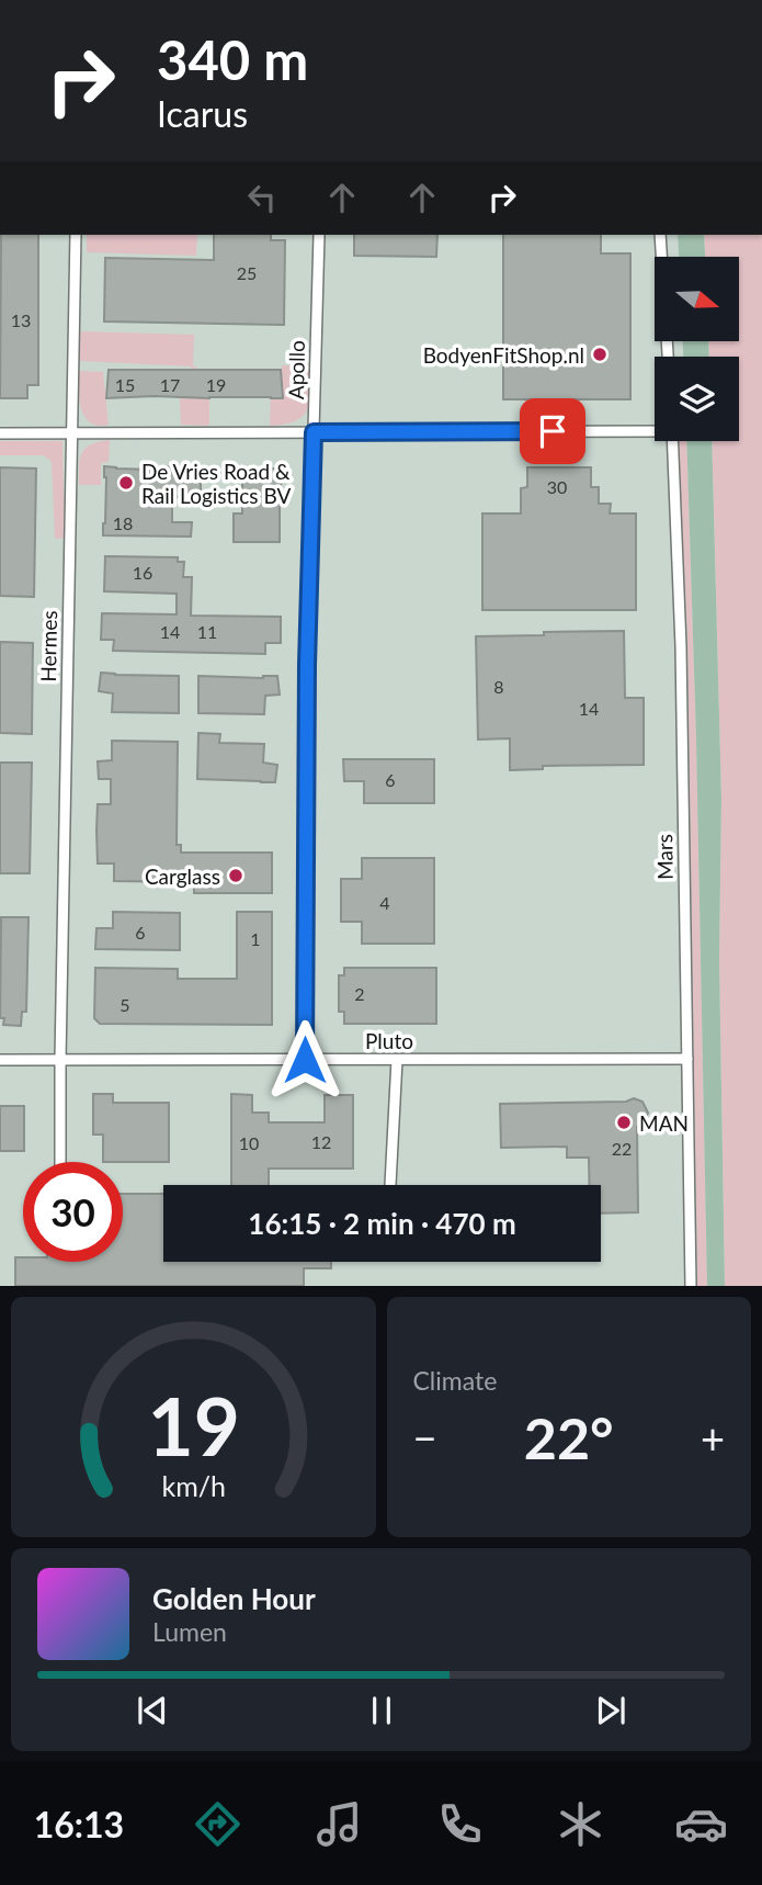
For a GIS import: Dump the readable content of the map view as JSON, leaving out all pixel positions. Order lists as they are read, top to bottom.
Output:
{
  "streets": {
    "street": [
      "Apollo",
      "Hermes",
      "Mars",
      "Pluto"
    ]
  },
  "crossings": [
    ["Apollo", "Pluto"],
    ["Hermes", "Pluto"],
    ["Mars", "Pluto"]
  ],
  "places": [
    "BodyenFitShop.nl",
    "De Vries Road & Rail Logistics BV",
    "Carglass",
    "MAN"
  ],
  "house_numbers": [
    "25",
    "13",
    "15",
    "17",
    "19",
    "30",
    "18",
    "16",
    "14",
    "11",
    "8",
    "14",
    "6",
    "4",
    "6",
    "1",
    "2",
    "5",
    "12",
    "10",
    "22"
  ],
  "north": "right",
  "page": {
    "turn": ["340 m", "Icarus"],
    "limit": "30",
    "trip": "16:15 · 2 min · 470 m",
    "tile": "Climate",
    "heat": ["−", "22°", "+"],
    "song": ["Golden Hour", "Lumen"],
    "tabs": "16:13",
    "gauge": ["19", "km/h"]
  }
}
